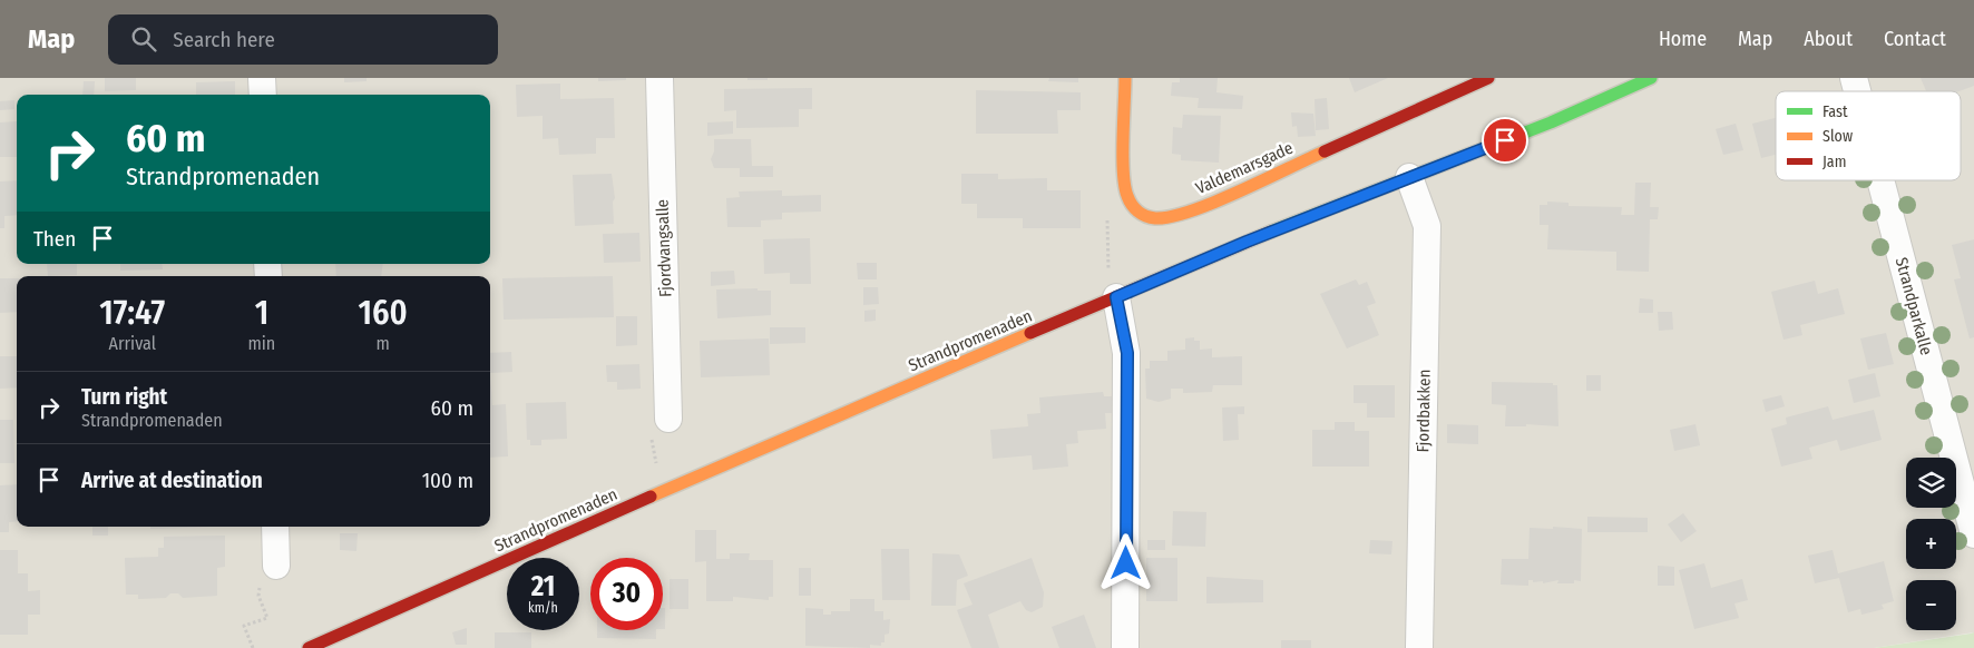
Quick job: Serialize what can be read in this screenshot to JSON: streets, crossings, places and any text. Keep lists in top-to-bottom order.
{
  "streets": {
    "street": [
      "Valdemarsgade",
      "Fjordvangsalle",
      "Strandparkalle",
      "Strandpromenaden",
      "Fjordbakken"
    ]
  },
  "crossings": [
    ["Strandpromenaden", "Fjordbakken"]
  ],
  "legend": ["Fast", "Slow", "Jam"],
  "page": {
    "header": "Map",
    "search": "Search here",
    "nav": [
      "Home",
      "Map",
      "About",
      "Contact"
    ],
    "turn": ["60 m", "Strandpromenaden"],
    "then": "Then",
    "eta": [
      "17:47",
      "Arrival",
      "1",
      "min",
      "160",
      "m"
    ],
    "list": [
      {
        "name": "Turn right",
        "note": "Strandpromenaden",
        "value": "60 m"
      },
      {
        "name": "Arrive at destination",
        "value": "100 m"
      }
    ],
    "map_buttons": ["+", "−"],
    "speed": "21 km/h",
    "limit": "30"
  }
}
